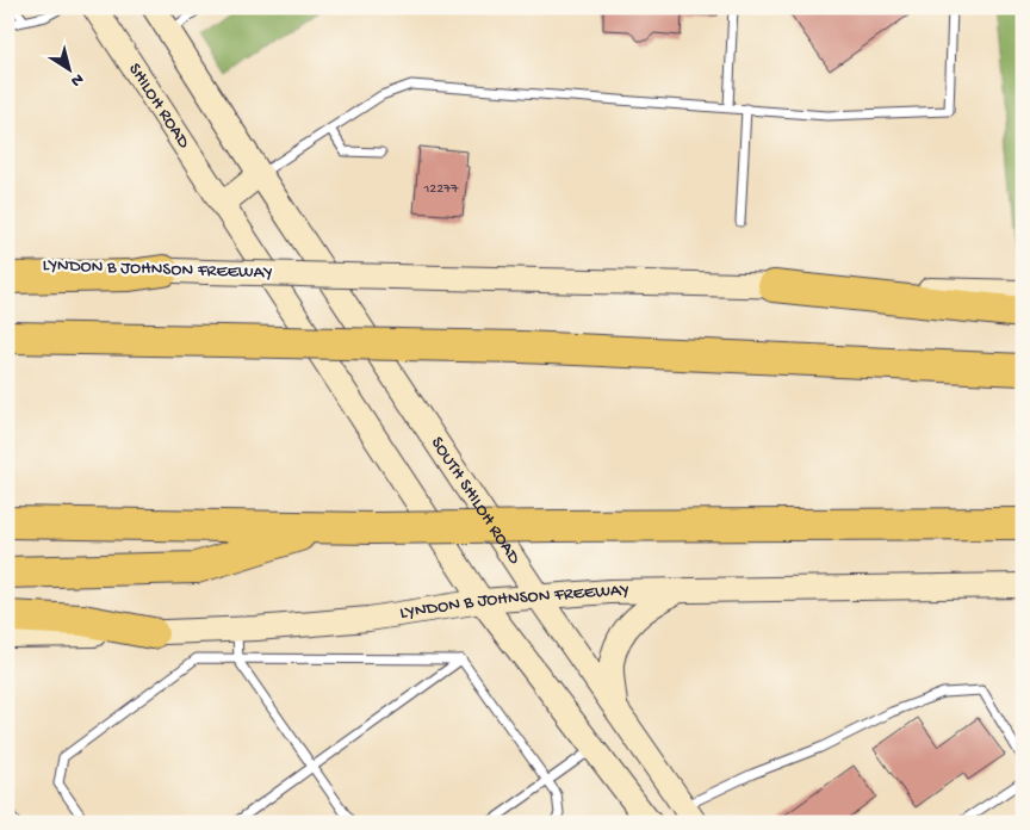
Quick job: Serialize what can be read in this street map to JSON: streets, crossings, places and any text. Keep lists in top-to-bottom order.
{
  "streets": {
    "main road": ["SHILOH ROAD", "LYNDON B JOHNSON FREEWAY", "SOUTH SHILOH ROAD"]
  },
  "crossings": [
    ["LYNDON B JOHNSON FREEWAY", "SOUTH SHILOH ROAD"]
  ],
  "house_numbers": ["12277"],
  "north": "bottom right"
}
